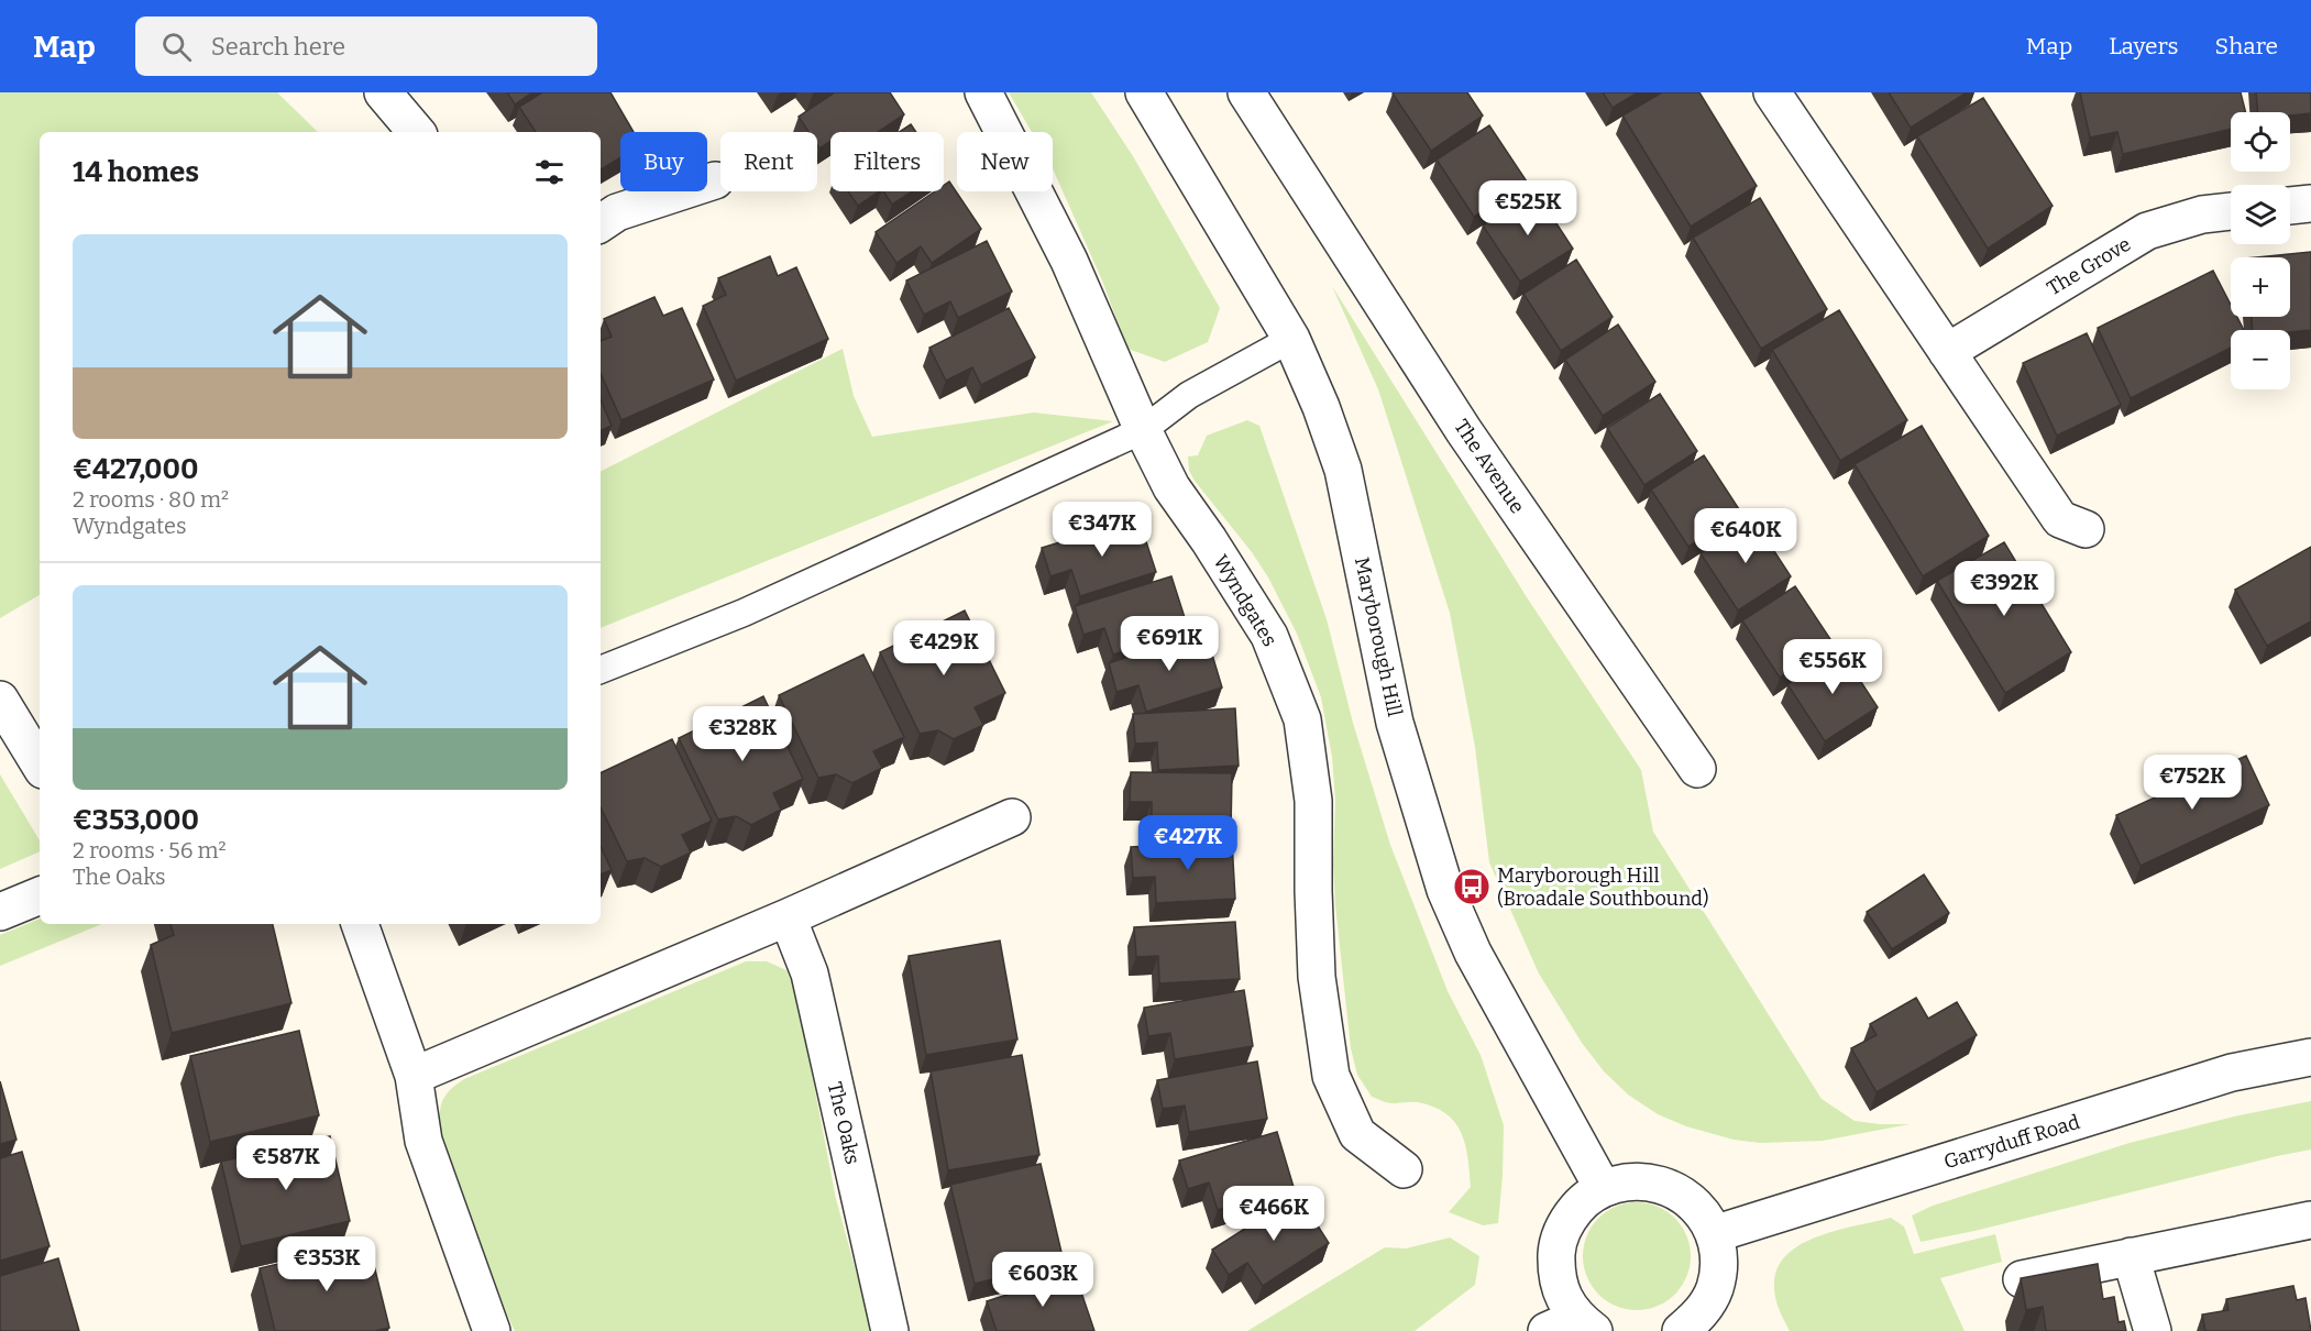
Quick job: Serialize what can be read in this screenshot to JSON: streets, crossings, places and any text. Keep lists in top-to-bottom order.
{
  "streets": {
    "street": [
      "The Grove",
      "The Avenue",
      "Wyndgates",
      "Maryborough Hill",
      "The Oaks",
      "Garryduff Road"
    ]
  },
  "places": {
    "bus stop": ["Maryborough Hill (Broadale Southbound)"]
  },
  "page": {
    "header": "Map",
    "search": "Search here",
    "nav": ["Map", "Layers", "Share"],
    "map_buttons": ["+", "−"],
    "chip": [
      "Buy",
      "Rent",
      "Filters",
      "New"
    ],
    "heading": "14 homes",
    "price": [
      "€525K",
      "€347K",
      "€640K",
      "€392K",
      "€691K",
      "€429K",
      "€556K",
      "€328K",
      "€752K",
      "€427K",
      "€587K",
      "€466K",
      "€353K",
      "€603K"
    ],
    "list": [
      {
        "name": "€427,000",
        "note": "2 rooms · 80 m² · Wyndgates"
      },
      {
        "name": "€353,000",
        "note": "2 rooms · 56 m² · The Oaks"
      }
    ]
  }
}
